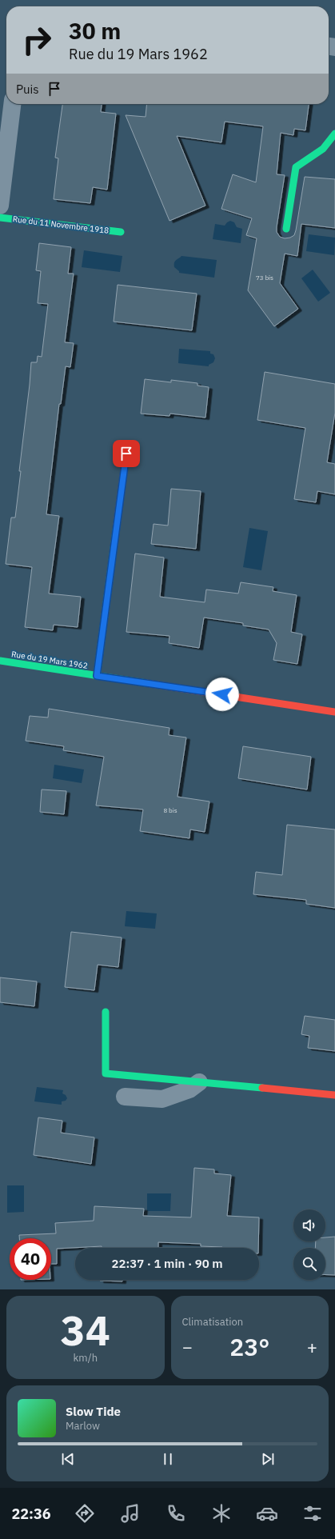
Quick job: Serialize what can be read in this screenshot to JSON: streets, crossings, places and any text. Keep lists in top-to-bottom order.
{
  "streets": {
    "street": ["Rue du 11 Novembre 1918", "Rue du 19 Mars 1962"]
  },
  "house_numbers": ["73 bis", "8 bis"],
  "page": {
    "turn": ["30 m", "Rue du 19 Mars 1962"],
    "then": "Puis",
    "limit": "40",
    "trip": "22:37 · 1 min · 90 m",
    "tile": [
      ["34", "km/h"],
      "Climatisation"
    ],
    "heat": ["−", "23°", "+"],
    "song": ["Slow Tide", "Marlow"],
    "tabs": "22:36"
  }
}
